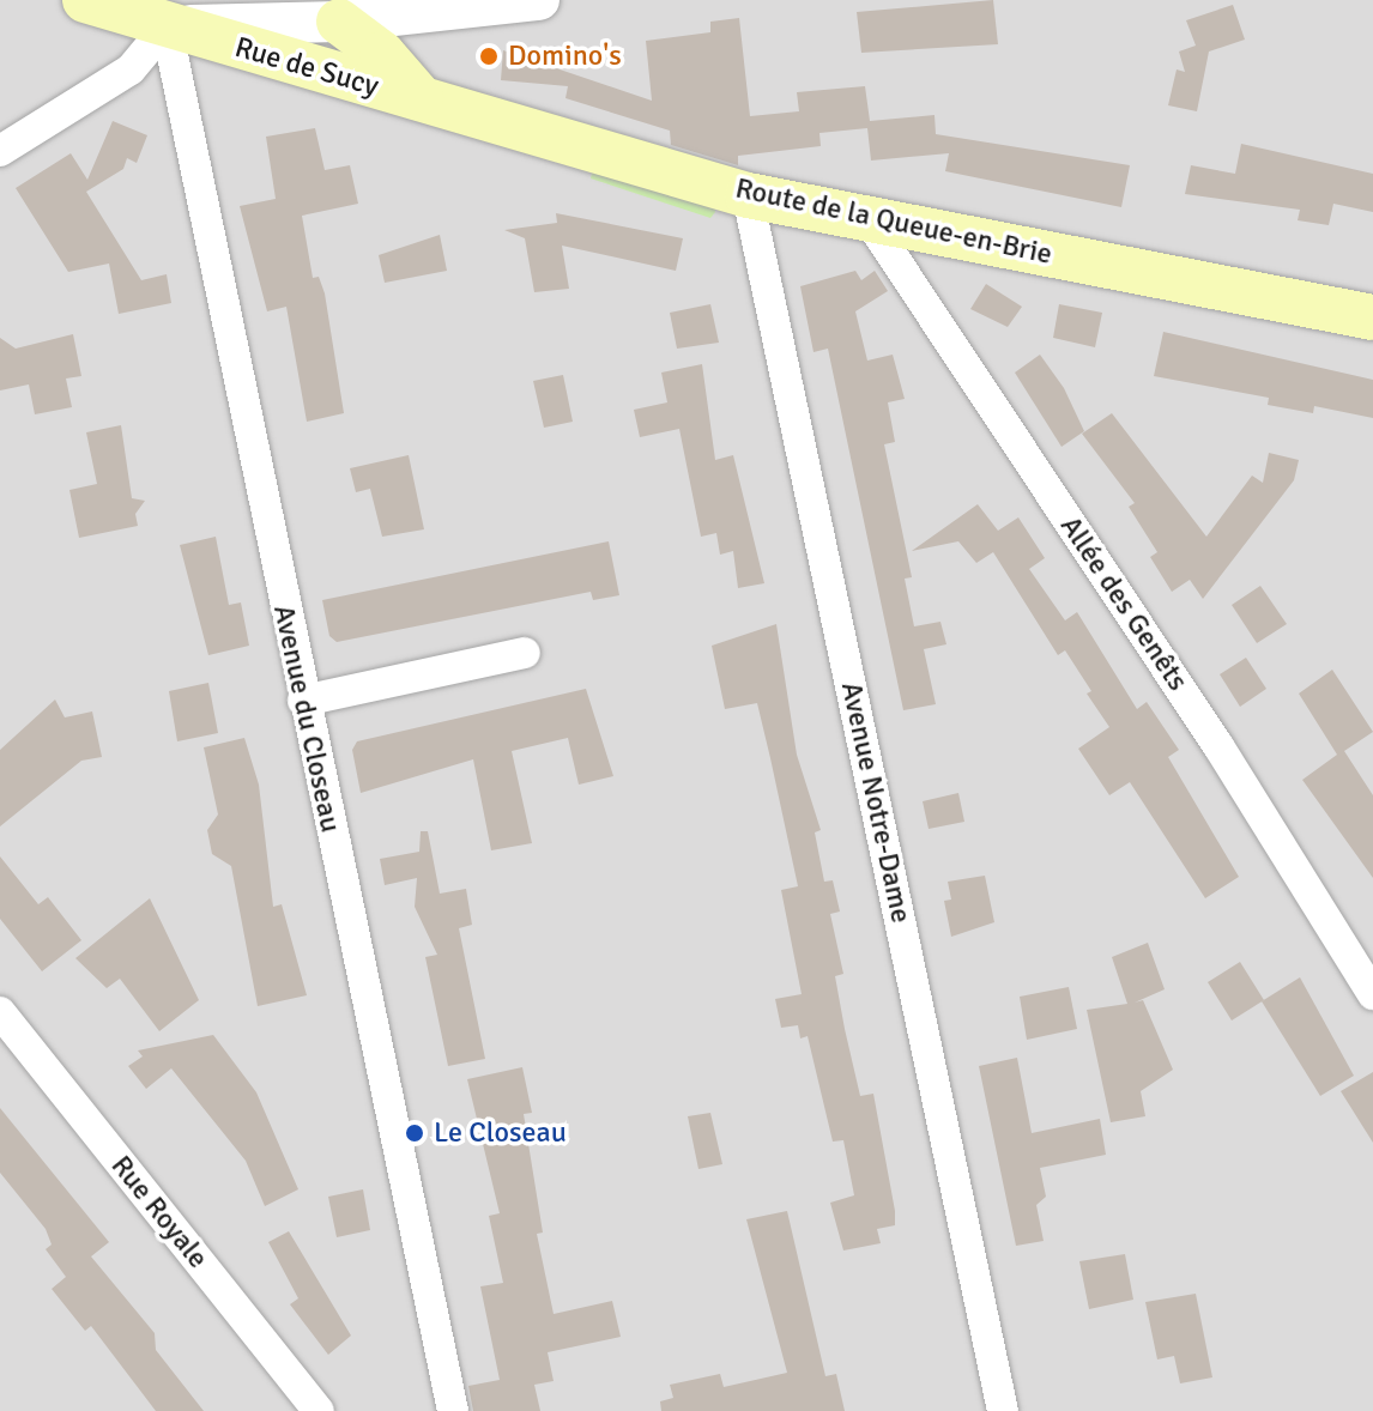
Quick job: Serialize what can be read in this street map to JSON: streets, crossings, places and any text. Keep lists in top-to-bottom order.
{
  "streets": {
    "main road": ["Rue de Sucy", "Route de la Queue-en-Brie"],
    "street": [
      "Allée des Genêts",
      "Avenue du Closeau",
      "Avenue Notre-Dame",
      "Rue Royale"
    ]
  },
  "crossings": [
    ["Rue de Sucy", "Route de la Queue-en-Brie"],
    ["Rue de Sucy", "Avenue du Closeau"],
    ["Route de la Queue-en-Brie", "Allée des Genêts"],
    ["Route de la Queue-en-Brie", "Avenue Notre-Dame"]
  ],
  "places": ["Domino's", "Le Closeau"]
}
